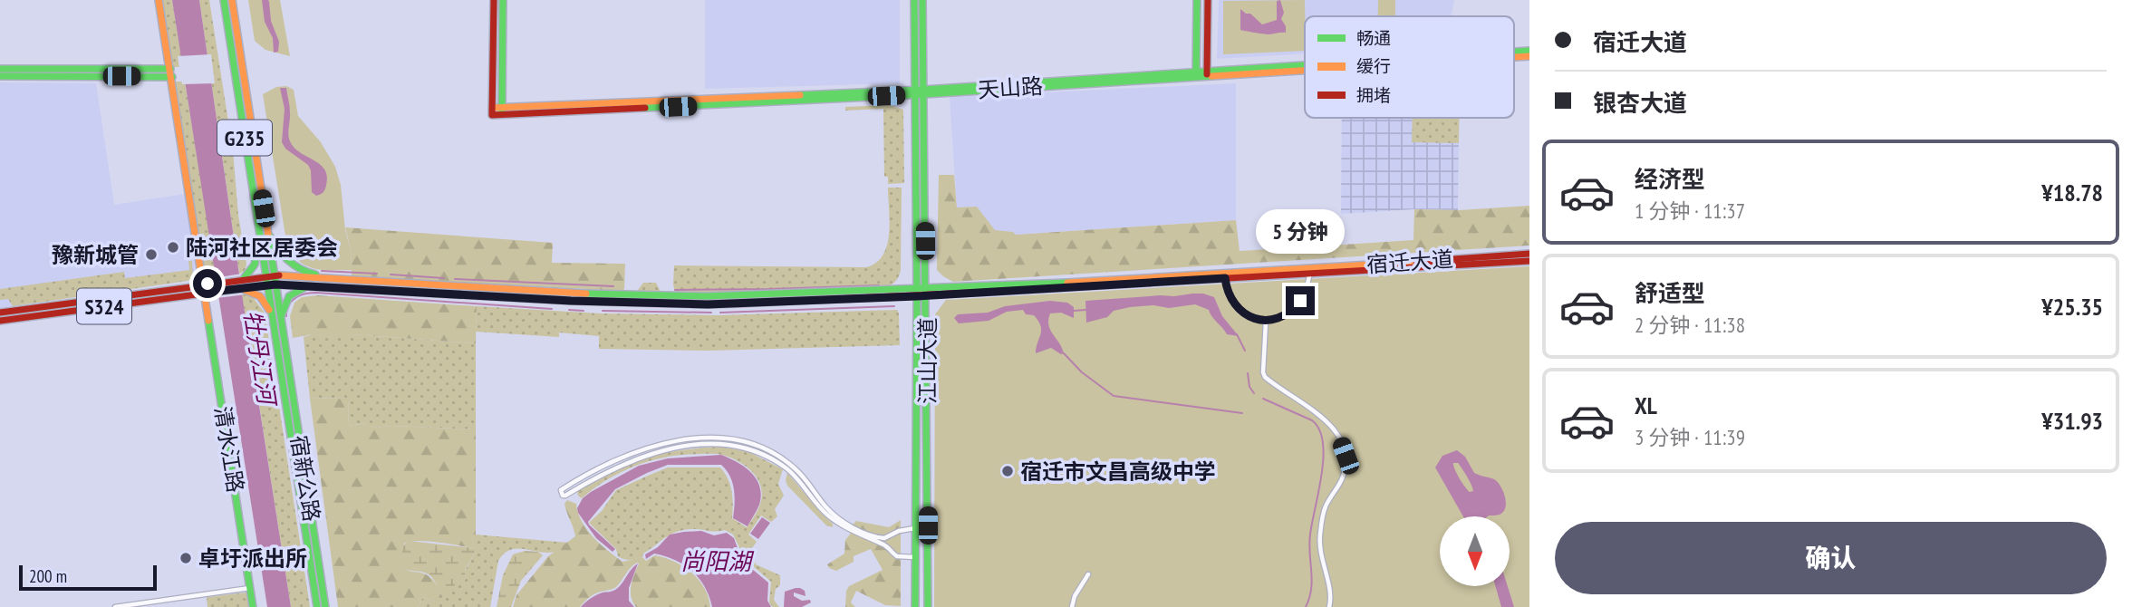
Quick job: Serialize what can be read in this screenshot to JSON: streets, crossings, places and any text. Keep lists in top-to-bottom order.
{
  "streets": {
    "main road": [
      "天山路",
      "G235",
      "宿迁大道",
      "S324",
      "江山大道",
      "清水江路",
      "宿新公路"
    ]
  },
  "crossings": [
    ["天山路", "江山大道"],
    ["G235", "宿迁大道"],
    ["G235", "宿新公路"],
    ["宿迁大道", "江山大道"],
    ["宿迁大道", "清水江路"],
    ["宿迁大道", "宿新公路"]
  ],
  "water": ["牡丹江河", "尚阳湖"],
  "places": [
    "陆河社区居委会",
    "豫新城管",
    "宿迁市文昌高级中学",
    "卓圩派出所"
  ],
  "legend": ["畅通", "缓行", "拥堵"],
  "scale_bar": "200 m",
  "north": "bottom",
  "page": {
    "banner": ["宿迁大道", "银杏大道"],
    "list": [
      {
        "name": "经济型",
        "note": "1 分钟 · 11:37",
        "value": "¥18.78"
      },
      {
        "name": "舒适型",
        "note": "2 分钟 · 11:38",
        "value": "¥25.35"
      },
      {
        "name": "XL",
        "note": "3 分钟 · 11:39",
        "value": "¥31.93"
      }
    ],
    "bubble": "5 分钟",
    "buttons": "确认",
    "scale": "200 m"
  }
}
